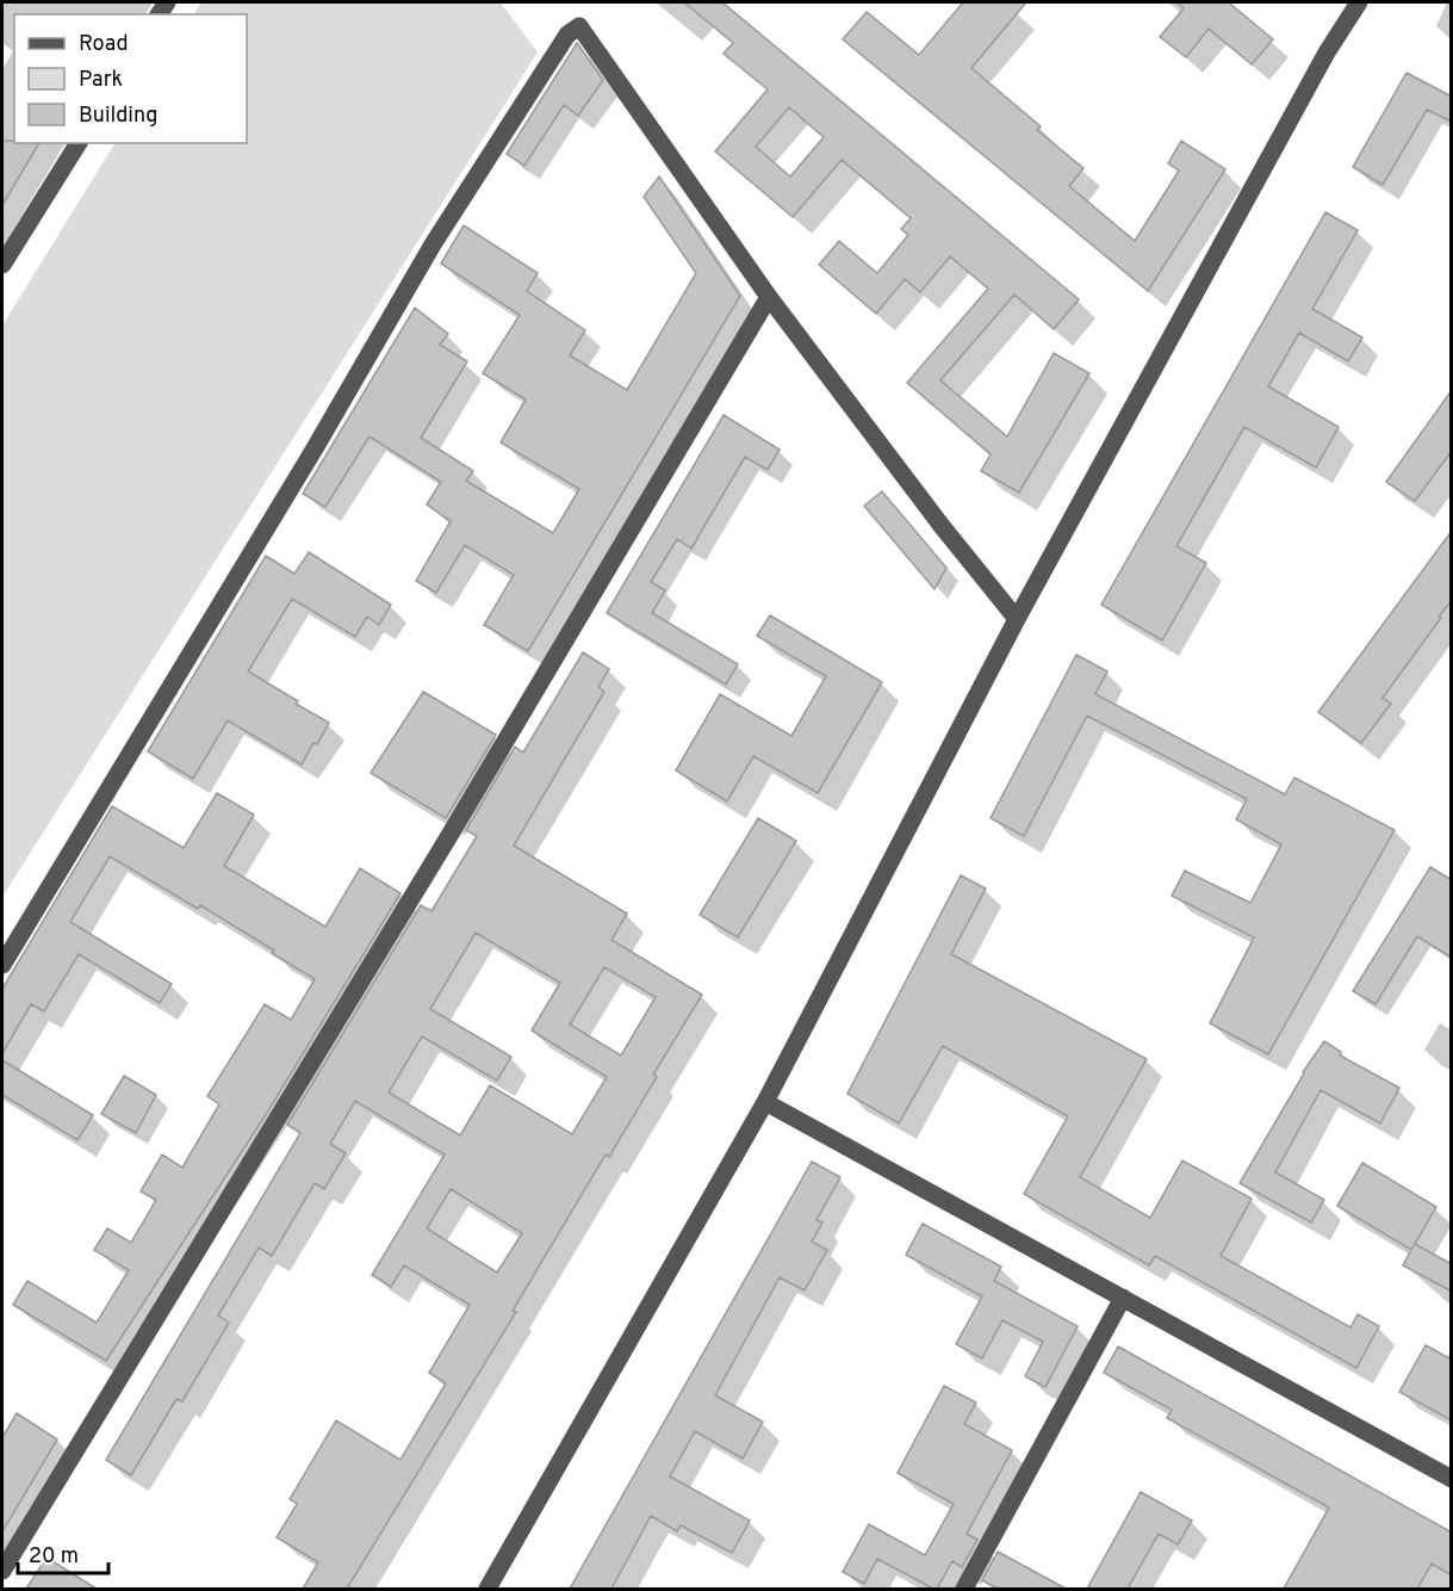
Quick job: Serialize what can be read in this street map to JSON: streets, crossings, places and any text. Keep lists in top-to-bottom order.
{
  "legend": ["Road", "Park", "Building"],
  "scale_bar": "20 m"
}
